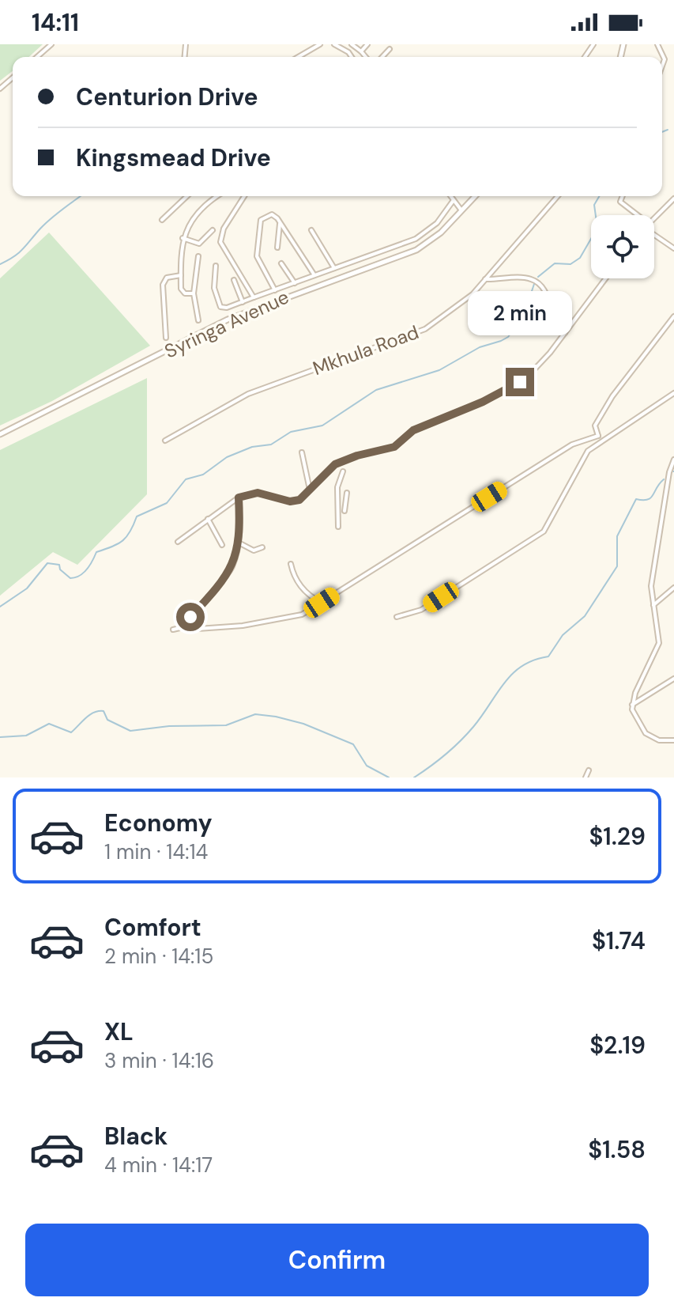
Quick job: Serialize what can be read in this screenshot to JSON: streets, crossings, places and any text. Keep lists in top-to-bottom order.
{
  "streets": {
    "street": ["Syringa Avenue", "Mkhula Road"]
  },
  "page": {
    "status": "14:11",
    "banner": ["Centurion Drive", "Kingsmead Drive"],
    "bubble": "2 min",
    "list": [
      {
        "name": "Economy",
        "note": "1 min · 14:14",
        "value": "$1.29"
      },
      {
        "name": "Comfort",
        "note": "2 min · 14:15",
        "value": "$1.74"
      },
      {
        "name": "XL",
        "note": "3 min · 14:16",
        "value": "$2.19"
      },
      {
        "name": "Black",
        "note": "4 min · 14:17",
        "value": "$1.58"
      }
    ],
    "buttons": "Confirm"
  }
}
